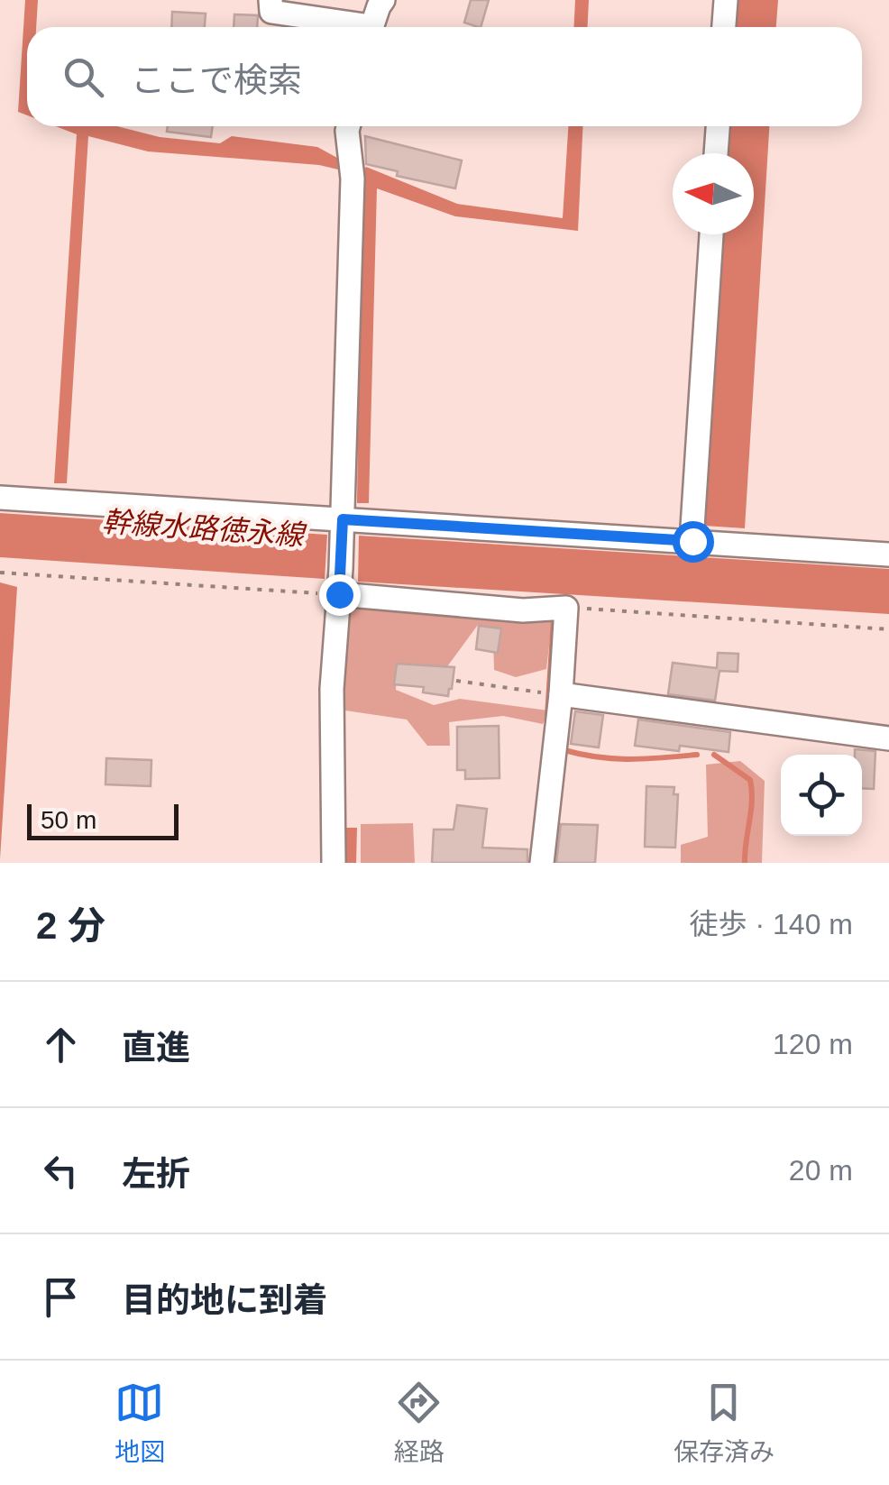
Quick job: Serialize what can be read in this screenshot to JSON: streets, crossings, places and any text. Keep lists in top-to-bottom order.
{
  "water": ["幹線水路徳永線"],
  "scale_bar": "50 m",
  "north": "left",
  "page": {
    "search": "ここで検索",
    "scale": "50 m",
    "heading": ["2 分", "徒歩 · 140 m"],
    "list": [
      ["直進", "120 m"],
      ["左折", "20 m"],
      "目的地に到着"
    ],
    "nav": ["地図", "経路", "保存済み"]
  }
}
